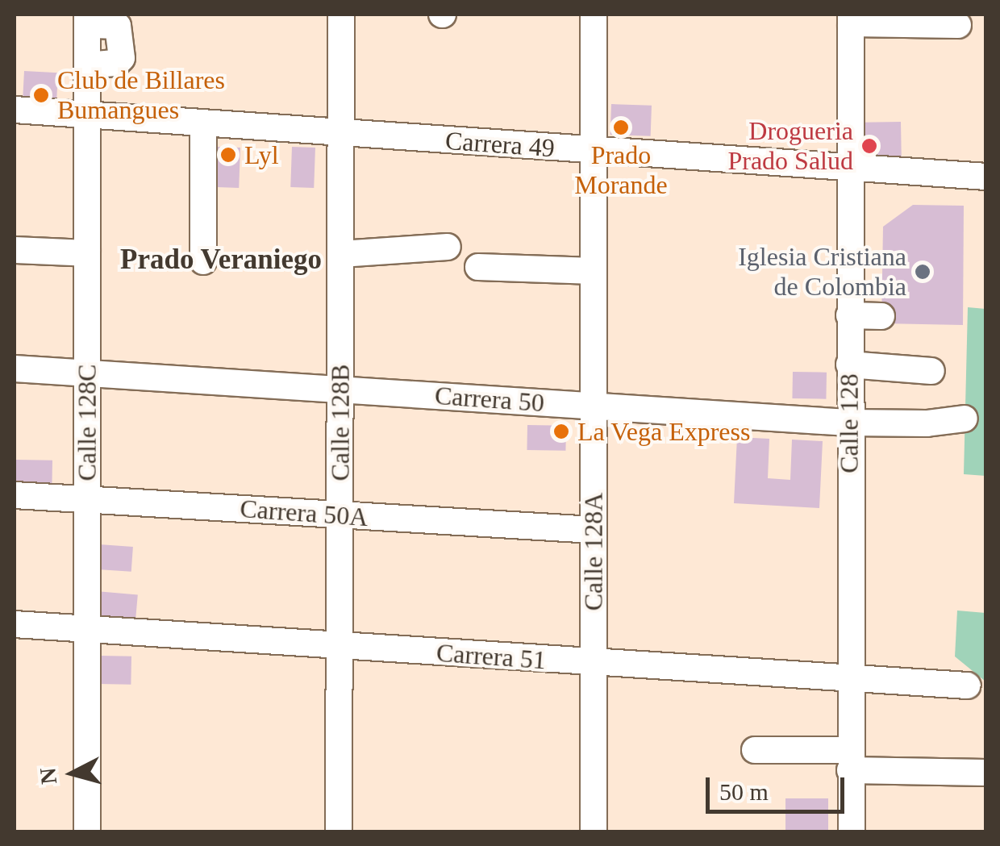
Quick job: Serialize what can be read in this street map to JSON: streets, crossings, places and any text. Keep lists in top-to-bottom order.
{
  "streets": {
    "street": [
      "Carrera 49",
      "Carrera 50",
      "Calle 128C",
      "Calle 128B",
      "Calle 128",
      "Carrera 50A",
      "Calle 128A",
      "Carrera 51"
    ]
  },
  "crossings": [
    ["Carrera 49", "Calle 128C"],
    ["Carrera 49", "Calle 128B"],
    ["Carrera 49", "Calle 128"],
    ["Carrera 49", "Calle 128A"],
    ["Carrera 50", "Calle 128C"],
    ["Carrera 50", "Calle 128B"],
    ["Carrera 50", "Calle 128"],
    ["Carrera 50", "Calle 128A"],
    ["Calle 128C", "Carrera 50A"],
    ["Calle 128C", "Carrera 51"],
    ["Calle 128B", "Carrera 50A"],
    ["Calle 128B", "Carrera 51"],
    ["Calle 128", "Carrera 51"],
    ["Carrera 50A", "Calle 128A"],
    ["Calle 128A", "Carrera 51"]
  ],
  "districts": ["Prado Veraniego"],
  "places": [
    "Club de Billares Bumangues",
    "Prado Morande",
    "Drogueria Prado Salud",
    "Lyl",
    "Iglesia Cristiana de Colombia",
    "La Vega Express"
  ],
  "scale_bar": "50 m",
  "north": "left"
}
